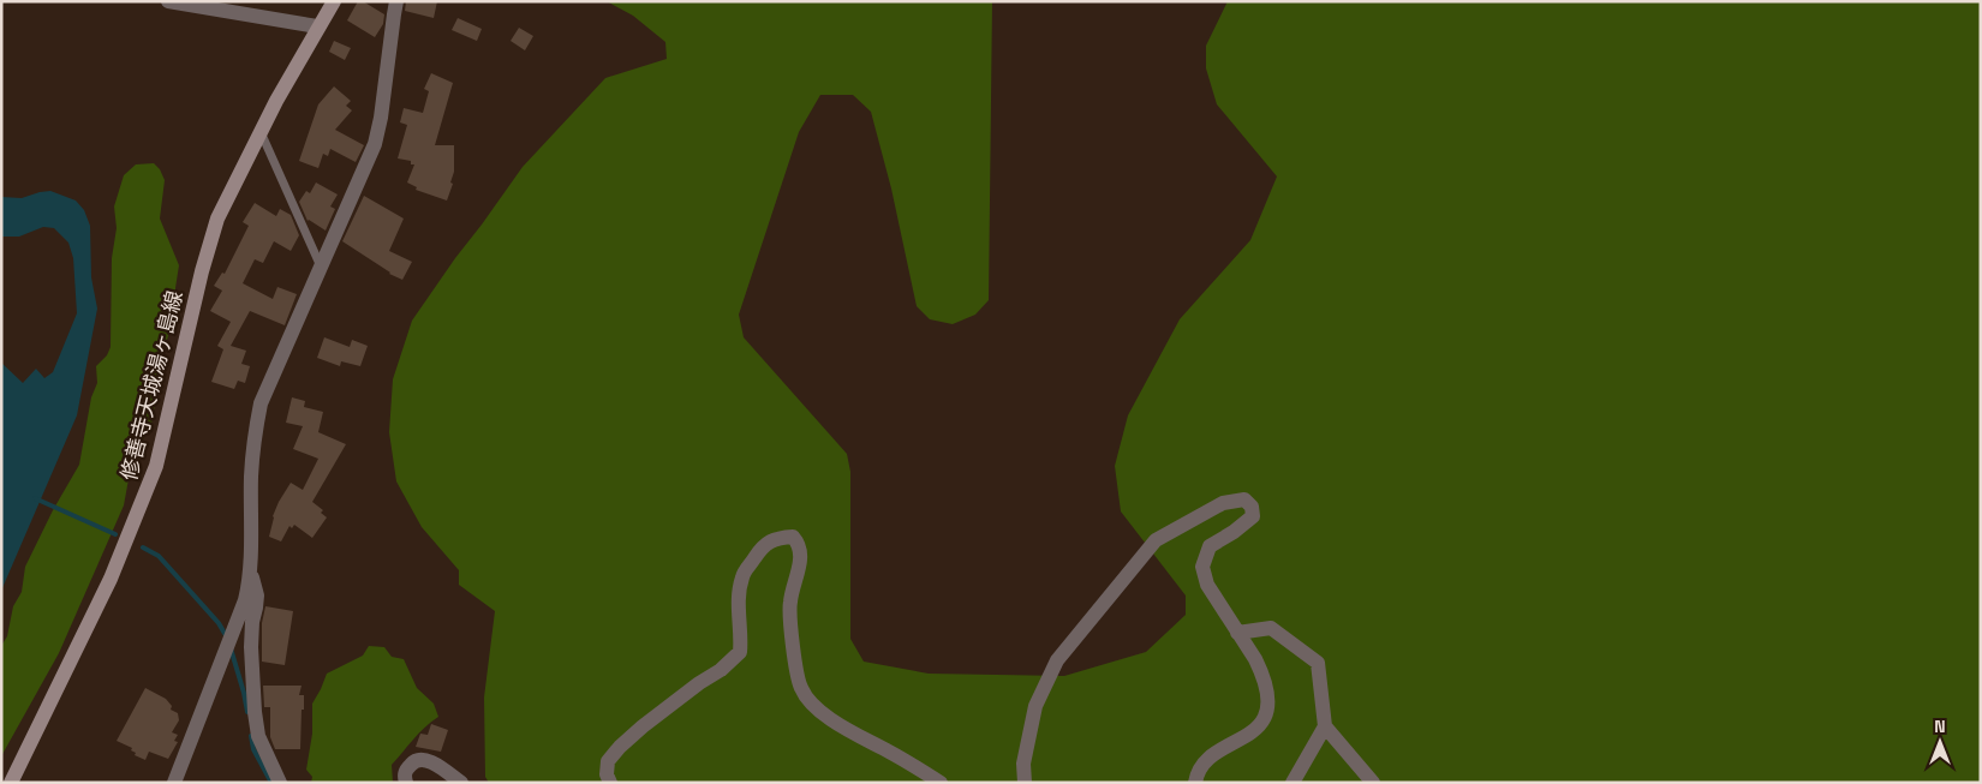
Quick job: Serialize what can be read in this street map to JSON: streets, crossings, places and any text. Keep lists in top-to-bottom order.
{
  "streets": {
    "main road": ["修善寺天城湯ヶ島線"]
  },
  "north": "top"
}
